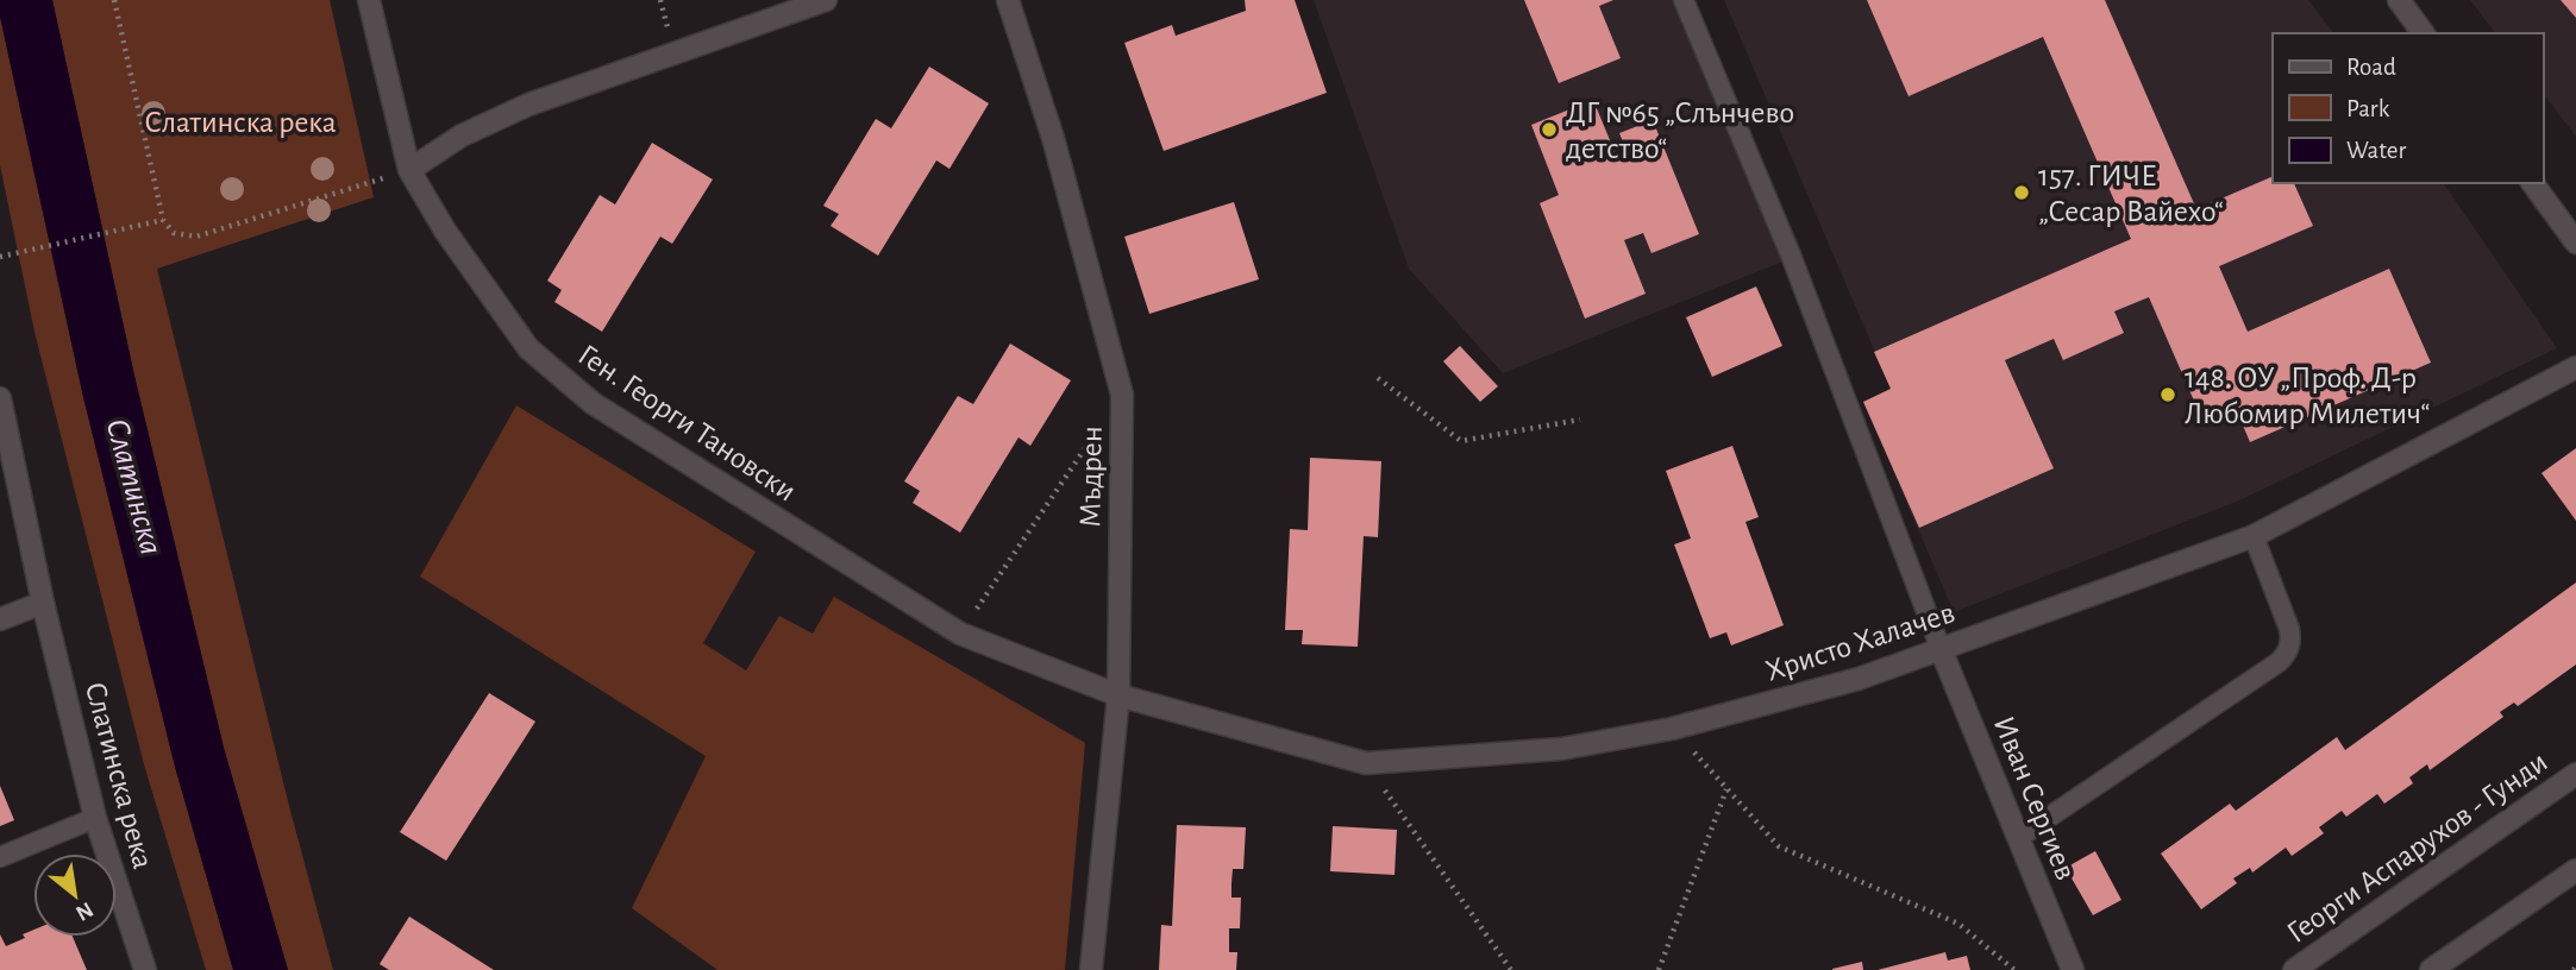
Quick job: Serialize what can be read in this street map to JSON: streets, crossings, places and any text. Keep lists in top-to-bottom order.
{
  "streets": {
    "street": [
      "Ген. Георги Тановски",
      "Мъдрен",
      "Христо Халачев",
      "Слатинска река",
      "Иван Сергиев",
      "Георги Аспарухов - Гунди"
    ]
  },
  "crossings": [
    ["Ген. Георги Тановски", "Мъдрен"],
    ["Ген. Георги Тановски", "Христо Халачев"],
    ["Мъдрен", "Христо Халачев"],
    ["Христо Халачев", "Иван Сергиев"]
  ],
  "water": ["Слатинска"],
  "parks": ["Слатинска река"],
  "places": ["ДГ №65 „Слънчево детство“", "157. ГИЧЕ „Сесар Вайехо“", "148. ОУ „Проф. Д-р Любомир Милетич“"],
  "legend": ["Road", "Park", "Water"],
  "north": "bottom right"
}
